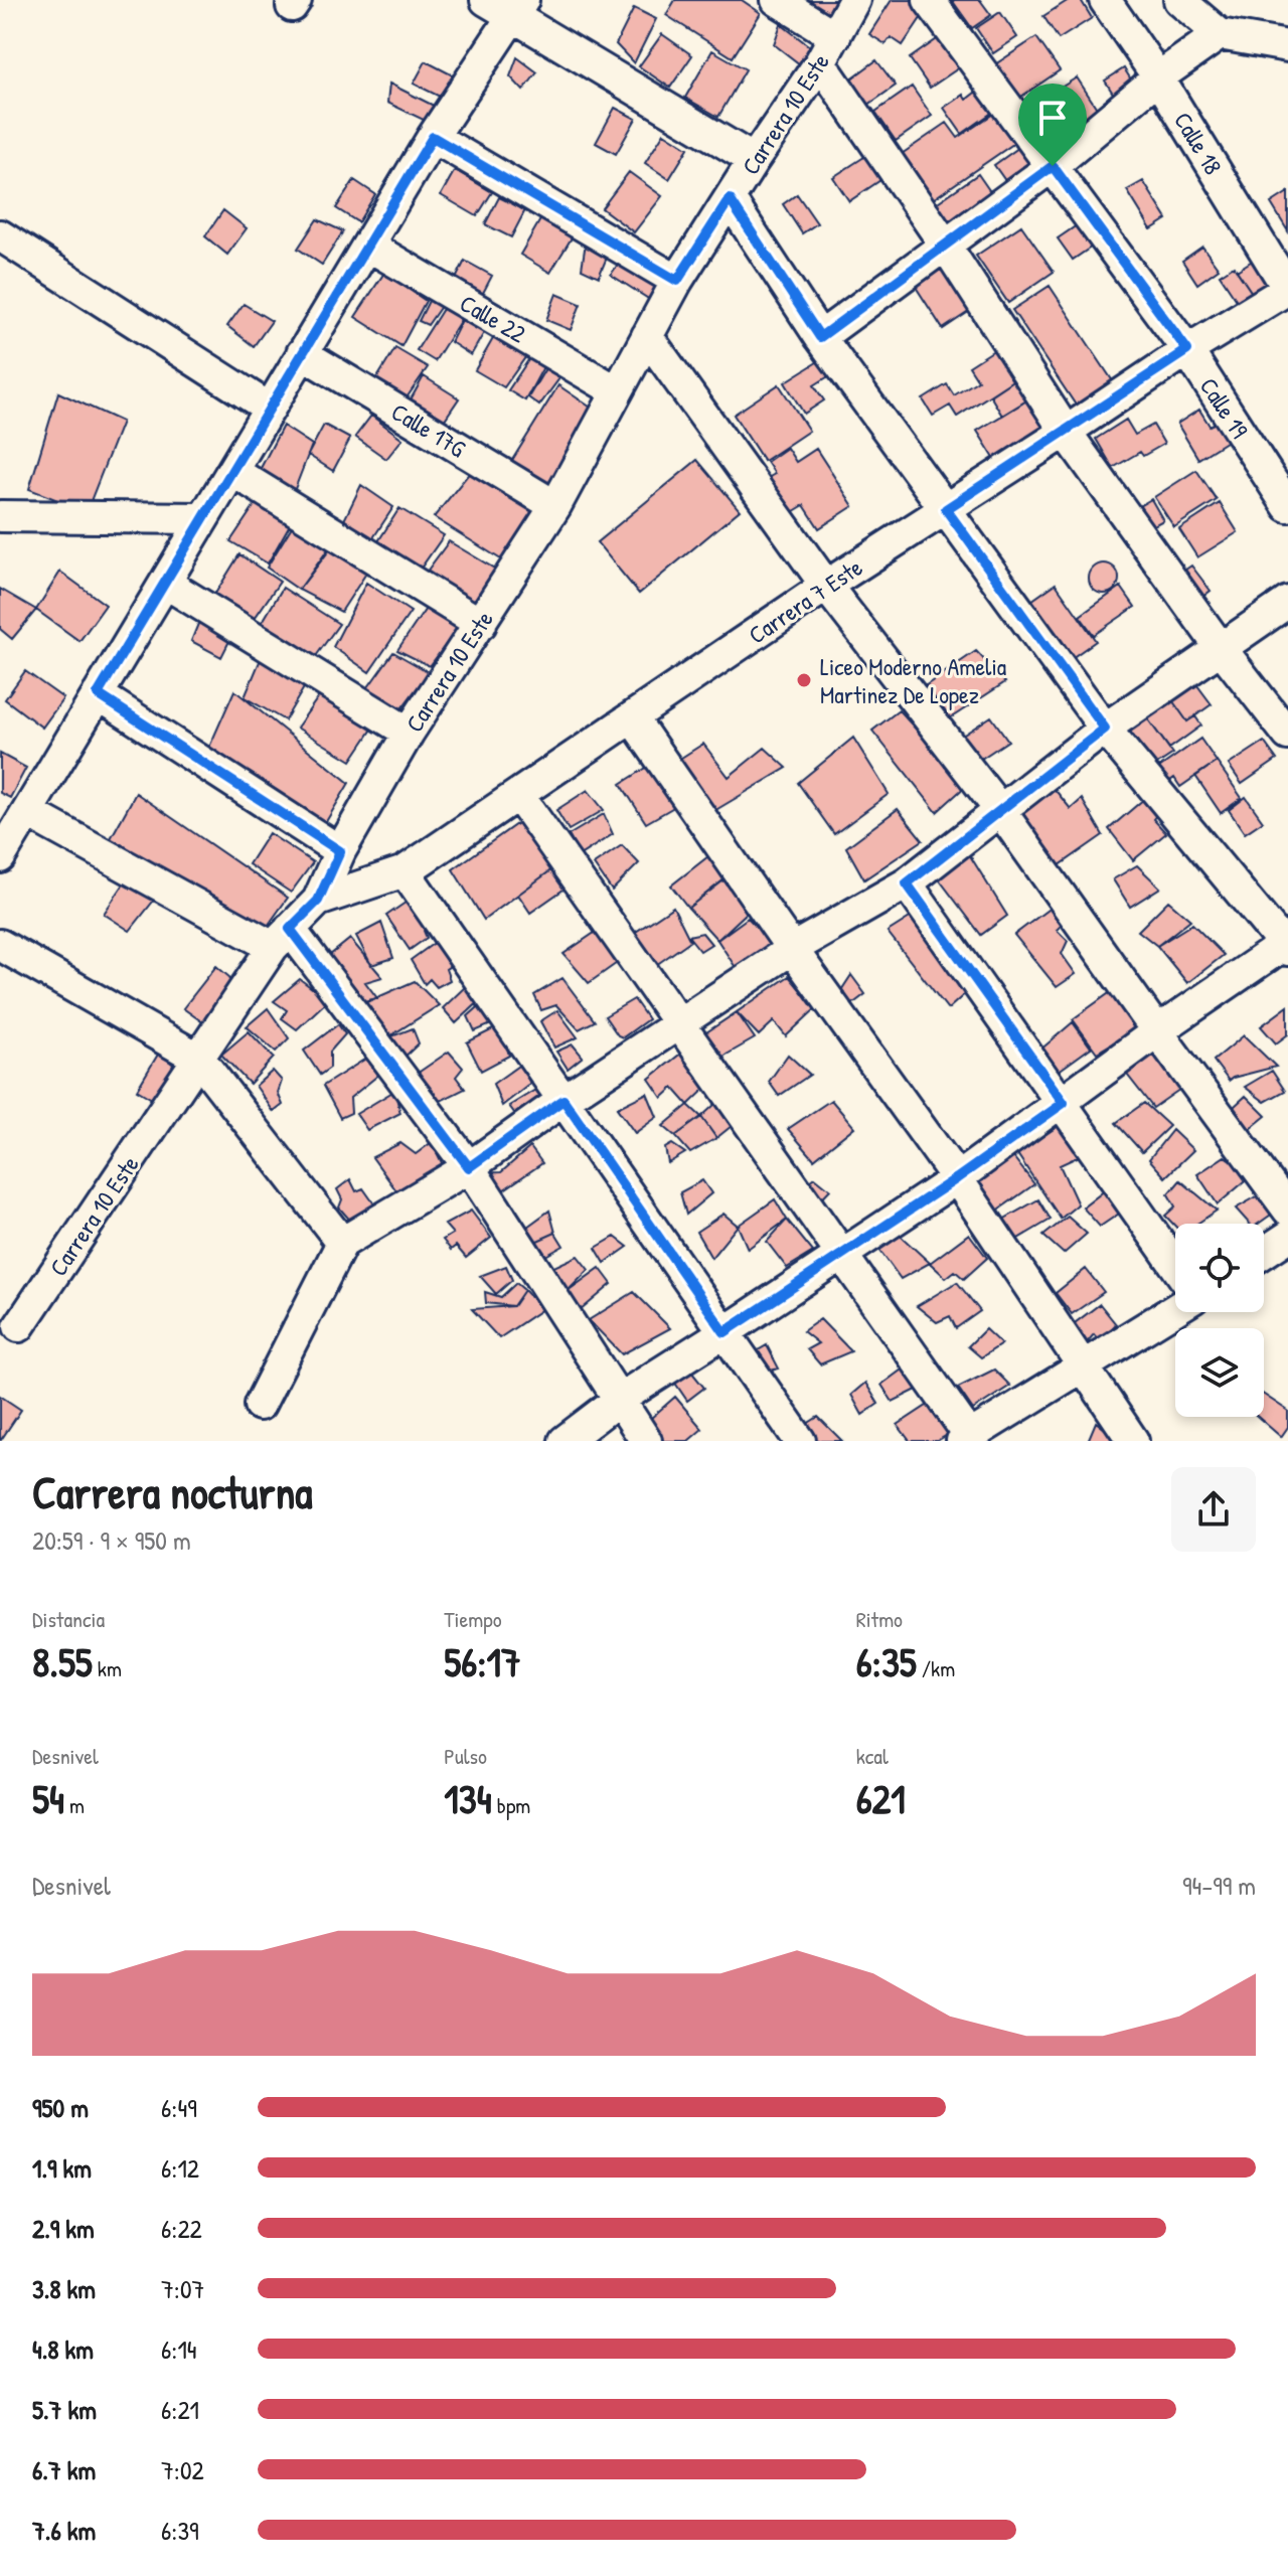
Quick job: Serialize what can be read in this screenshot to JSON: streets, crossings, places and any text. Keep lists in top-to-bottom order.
{
  "streets": {
    "street": [
      "Carrera 10 Este",
      "Calle 18",
      "Calle 22",
      "Calle 19",
      "Calle 17G",
      "Carrera 7 Este"
    ]
  },
  "crossings": [
    ["Carrera 10 Este", "Calle 22"],
    ["Carrera 10 Este", "Calle 17G"],
    ["Carrera 10 Este", "Carrera 7 Este"],
    ["Calle 18", "Carrera 7 Este"],
    ["Calle 19", "Carrera 7 Este"]
  ],
  "places": ["Liceo Moderno Amelia Martinez De Lopez"],
  "page": {
    "heading": ["Carrera nocturna", "20:59 · 9 × 950 m"],
    "stats": [
      ["Distancia", "8.55 km"],
      ["Tiempo", "56:17"],
      ["Ritmo", "6:35 /km"],
      ["Desnivel", "54 m"],
      ["Pulso", "134 bpm"],
      ["kcal", "621"]
    ],
    "chart": ["Desnivel", "94–99 m"],
    "list": [
      {
        "name": "950 m",
        "note": "6:49"
      },
      {
        "name": "1.9 km",
        "note": "6:12"
      },
      {
        "name": "2.9 km",
        "note": "6:22"
      },
      {
        "name": "3.8 km",
        "note": "7:07"
      },
      {
        "name": "4.8 km",
        "note": "6:14"
      },
      {
        "name": "5.7 km",
        "note": "6:21"
      },
      {
        "name": "6.7 km",
        "note": "7:02"
      },
      {
        "name": "7.6 km",
        "note": "6:39"
      }
    ]
  }
}
